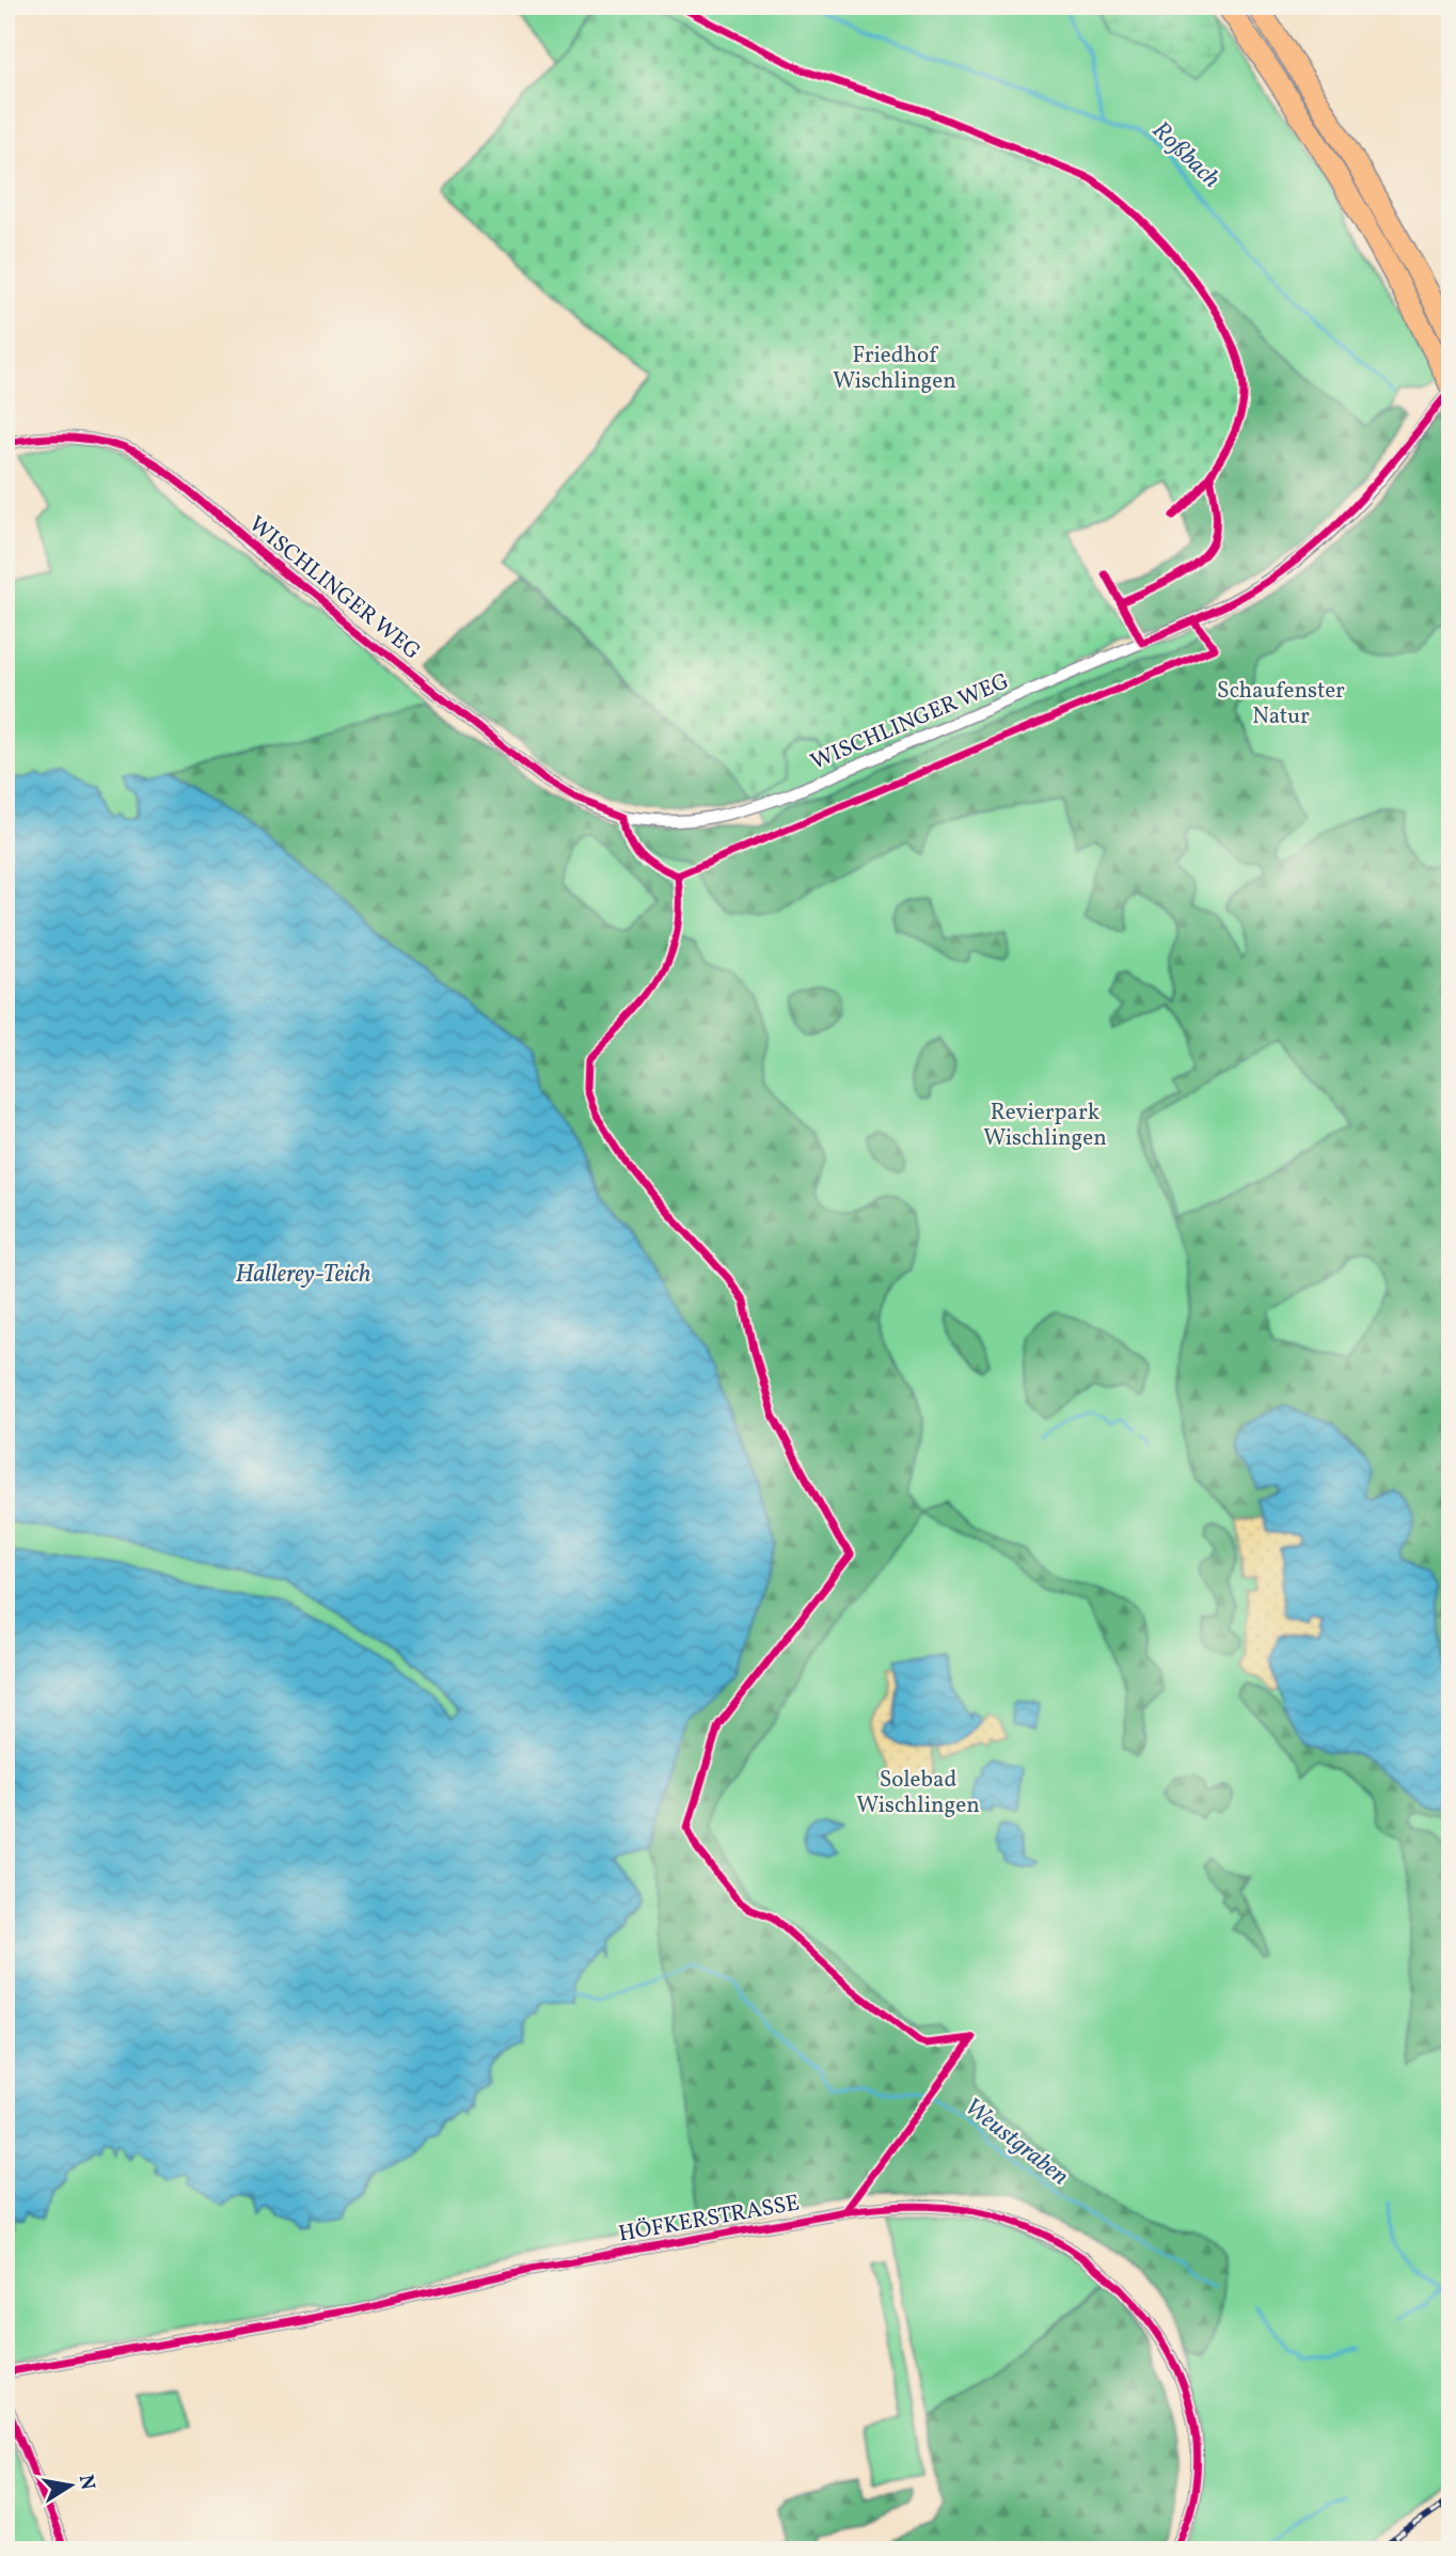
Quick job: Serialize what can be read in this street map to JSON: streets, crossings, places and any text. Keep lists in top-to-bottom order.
{
  "streets": {
    "street": ["WISCHLINGER WEG", "HÖFKERSTRASSE"]
  },
  "water": ["Roßbach", "Hallerey-Teich", "Weustgraben"],
  "parks": [
    "Friedhof Wischlingen",
    "Schaufenster Natur",
    "Revierpark Wischlingen",
    "Solebad Wischlingen"
  ],
  "north": "right"
}
